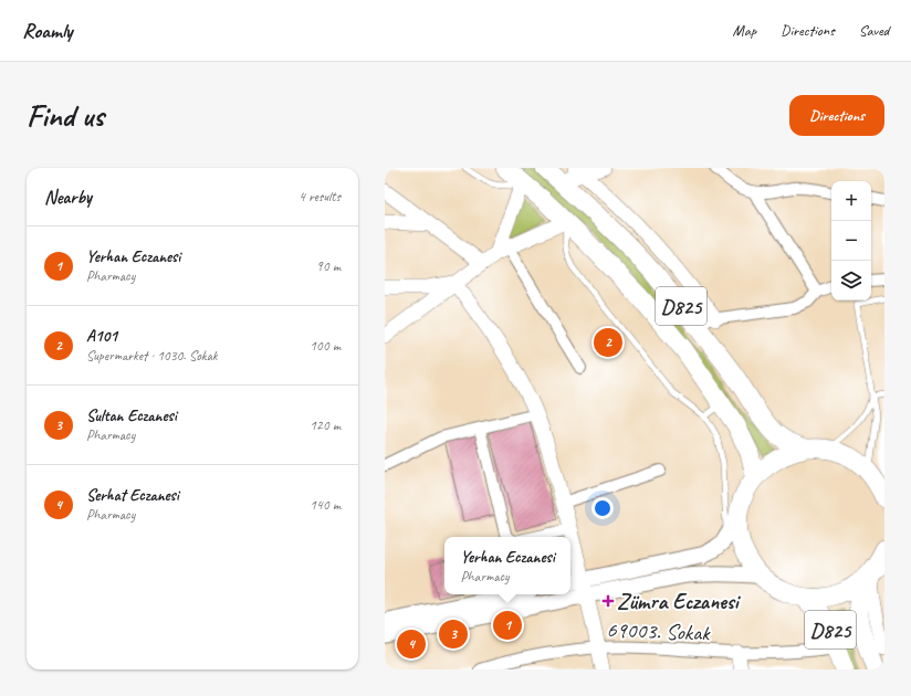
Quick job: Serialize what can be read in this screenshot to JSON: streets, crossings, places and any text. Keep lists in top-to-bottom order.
{
  "streets": {
    "highway": ["D825"],
    "street": ["69003. Sokak"]
  },
  "crossings": [
    ["D825", "69003. Sokak"]
  ],
  "places": {
    "health": ["Zümra Eczanesi"]
  },
  "page": {
    "header": "Roamly",
    "nav": ["Map", "Directions", "Saved"],
    "buttons": "Directions",
    "title": "Find us",
    "heading": ["Nearby", "4 results"],
    "map_buttons": ["+", "−"],
    "list": [
      {
        "mark": "1",
        "name": "Yerhan Eczanesi",
        "note": "Pharmacy",
        "value": "90 m"
      },
      {
        "mark": "2",
        "name": "A101",
        "note": "Supermarket · 1030. Sokak",
        "value": "100 m"
      },
      {
        "mark": "3",
        "name": "Sultan Eczanesi",
        "note": "Pharmacy",
        "value": "120 m"
      },
      {
        "mark": "4",
        "name": "Serhat Eczanesi",
        "note": "Pharmacy",
        "value": "140 m"
      }
    ],
    "pins": [
      "2",
      "1",
      "3",
      "4"
    ],
    "popup": ["Yerhan Eczanesi", "Pharmacy"]
  }
}
